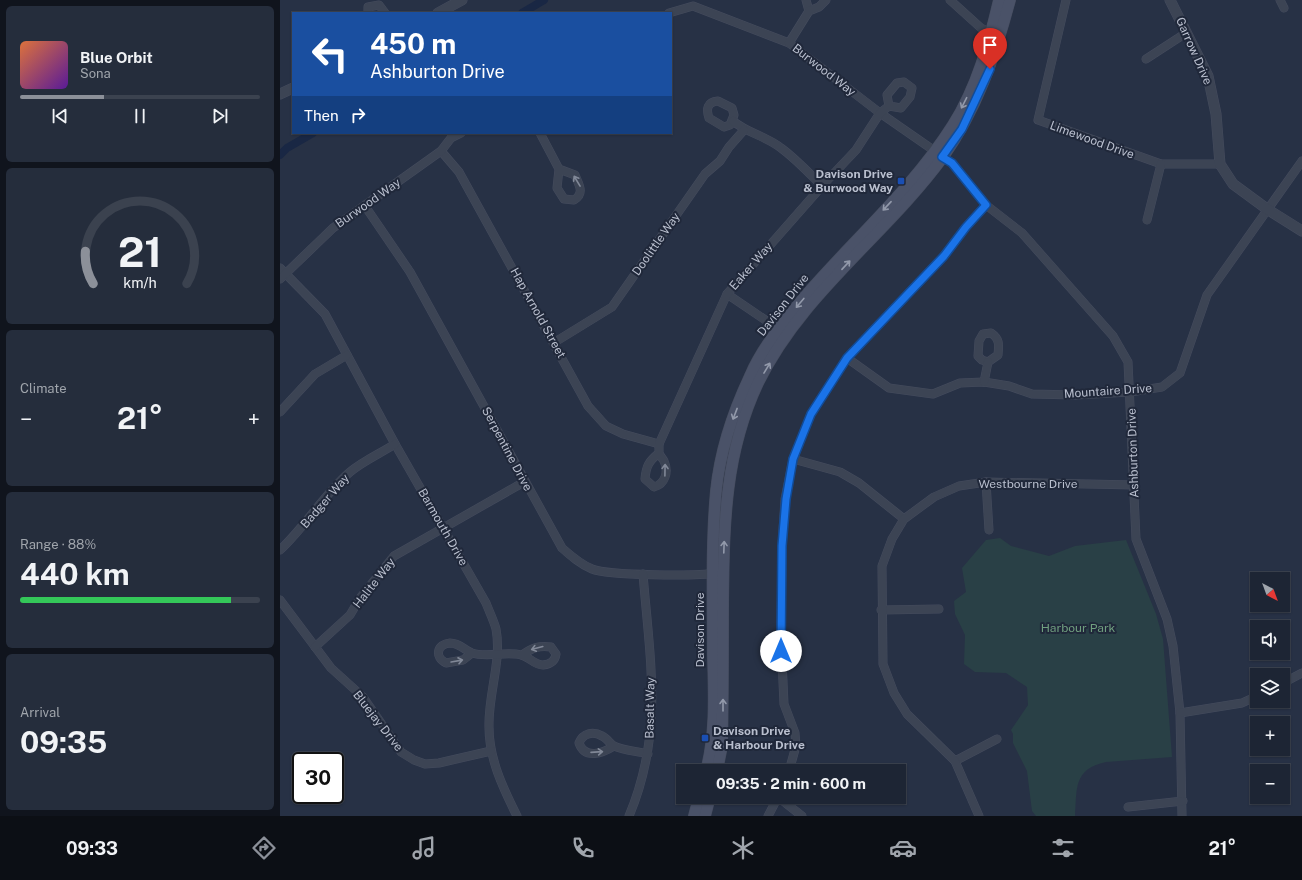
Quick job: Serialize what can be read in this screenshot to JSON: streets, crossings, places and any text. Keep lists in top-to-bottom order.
{
  "streets": {
    "main road": ["Davison Drive"],
    "street": [
      "Garrow Drive",
      "Burwood Way",
      "Limewood Drive",
      "Doolittle Way",
      "Eaker Way",
      "Hap Arnold Street",
      "Mountaire Drive",
      "Serpentine Drive",
      "Ashburton Drive",
      "Westbourne Drive",
      "Badger Way",
      "Barmouth Drive",
      "Halite Way",
      "Basalt Way",
      "Bluejay Drive"
    ]
  },
  "crossings": [
    ["Garrow Drive", "Limewood Drive"],
    ["Garrow Drive", "Mountaire Drive"],
    ["Burwood Way", "Eaker Way"],
    ["Burwood Way", "Davison Drive"],
    ["Burwood Way", "Hap Arnold Street"],
    ["Burwood Way", "Serpentine Drive"],
    ["Burwood Way", "Ashburton Drive"],
    ["Burwood Way", "Barmouth Drive"],
    ["Doolittle Way", "Hap Arnold Street"],
    ["Eaker Way", "Hap Arnold Street"],
    ["Davison Drive", "Serpentine Drive"],
    ["Davison Drive", "Ashburton Drive"],
    ["Mountaire Drive", "Ashburton Drive"],
    ["Serpentine Drive", "Halite Way"],
    ["Serpentine Drive", "Basalt Way"],
    ["Ashburton Drive", "Westbourne Drive"],
    ["Badger Way", "Barmouth Drive"],
    ["Barmouth Drive", "Halite Way"],
    ["Barmouth Drive", "Bluejay Drive"],
    ["Halite Way", "Bluejay Drive"]
  ],
  "parks": ["Harbour Park"],
  "places": {
    "transit": ["Davison Drive & Burwood Way", "Davison Drive & Harbour Drive"]
  },
  "north": "bottom right",
  "page": {
    "turn": ["450 m", "Ashburton Drive"],
    "song": ["Blue Orbit", "Sona"],
    "then": "Then",
    "tile": [
      "Climate",
      ["Range · 88%", "440 km"],
      ["Arrival", "09:35"]
    ],
    "heat": ["−", "21°", "+"],
    "map_buttons": ["+", "−"],
    "limit": "30",
    "trip": "09:35 · 2 min · 600 m",
    "tabs": ["09:33", "21°"],
    "gauge": ["21", "km/h"]
  }
}
